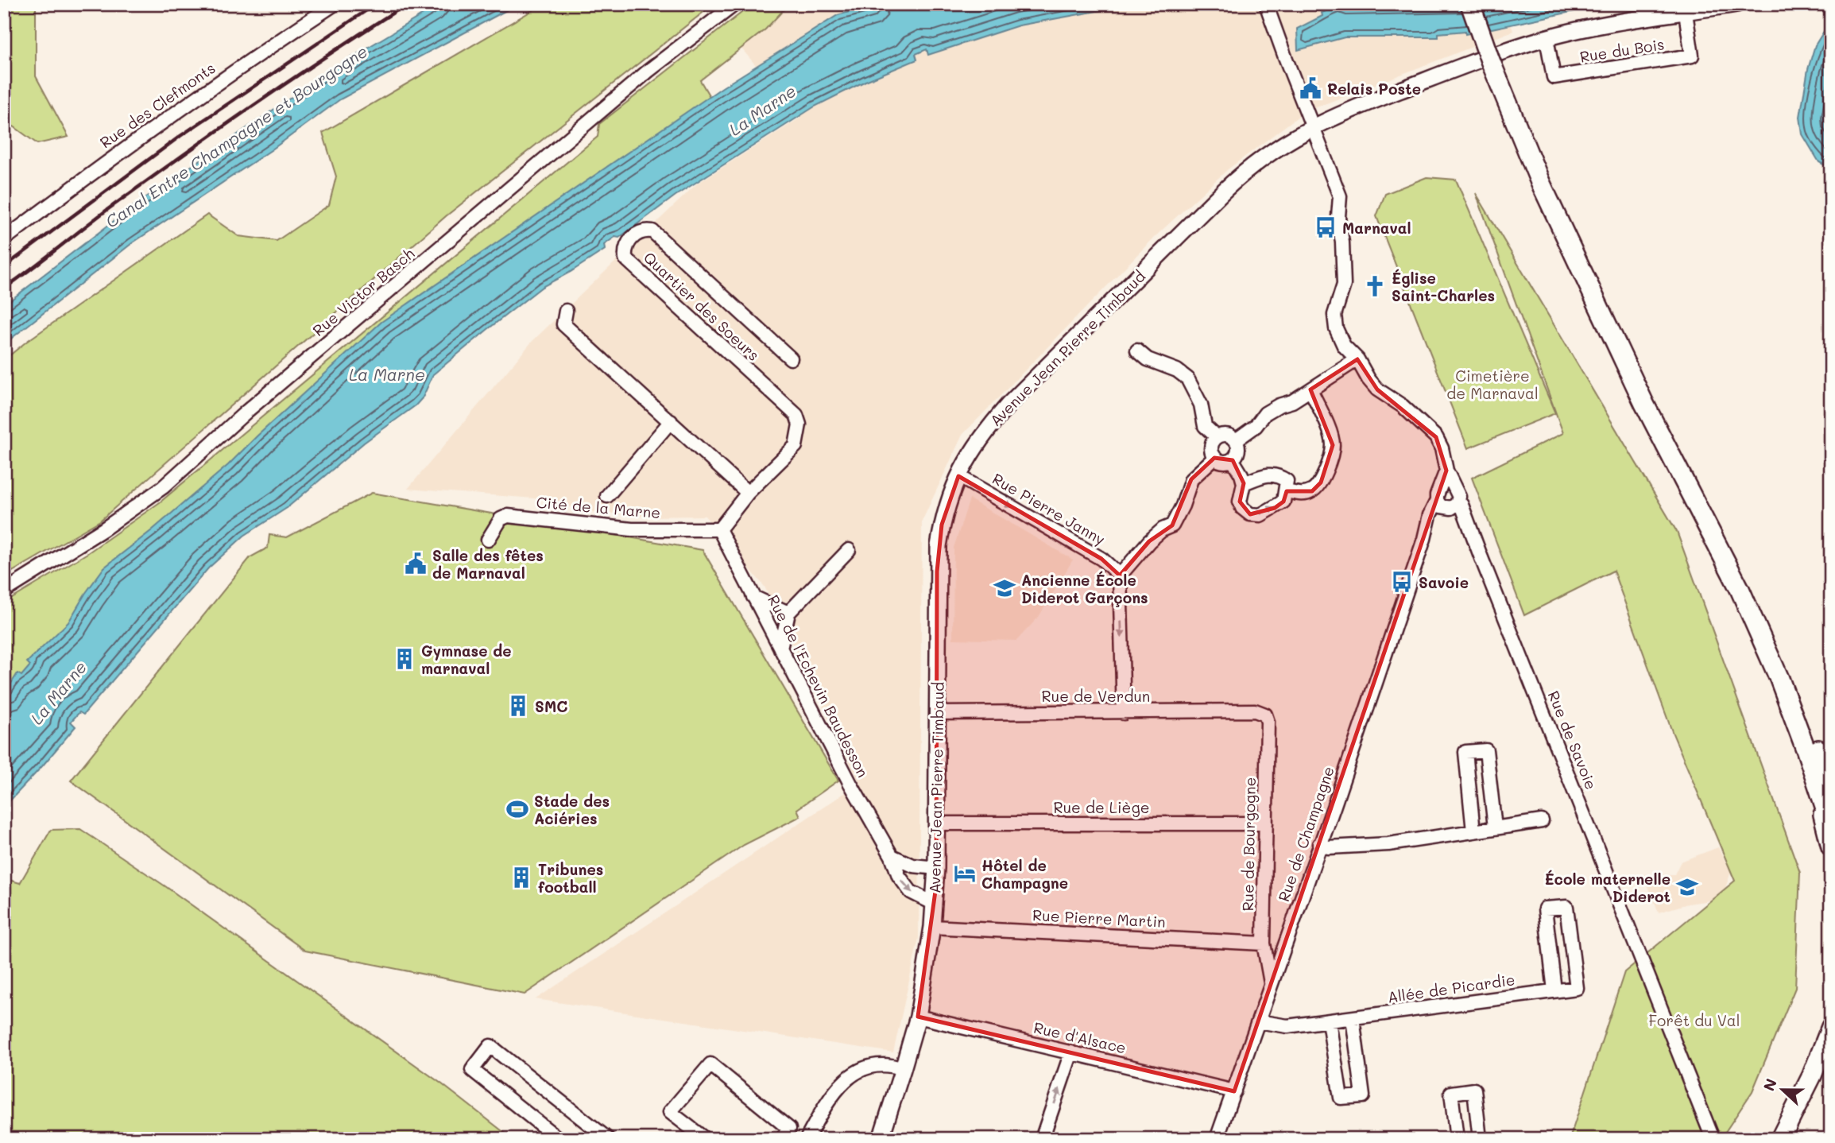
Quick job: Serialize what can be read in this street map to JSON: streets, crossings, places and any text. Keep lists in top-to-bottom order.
{
  "streets": {
    "main road": ["Avenue Jean Pierre Timbaud"],
    "street": [
      "Rue du Bois",
      "Rue des Clefmonts",
      "Rue Victor Basch",
      "Quartier des Soeurs",
      "Cité de la Marne",
      "Rue Pierre Janny",
      "Rue de l'Echevin Baudesson",
      "Rue de Verdun",
      "Rue de Savoie",
      "Rue de Liège",
      "Rue de Champagne",
      "Rue de Bourgogne",
      "Rue Pierre Martin",
      "Allée de Picardie",
      "Rue d'Alsace"
    ]
  },
  "crossings": [
    ["Rue du Bois", "Avenue Jean Pierre Timbaud"],
    ["Quartier des Soeurs", "Cité de la Marne"],
    ["Quartier des Soeurs", "Rue de l'Echevin Baudesson"],
    ["Avenue Jean Pierre Timbaud", "Rue Pierre Janny"],
    ["Avenue Jean Pierre Timbaud", "Rue de l'Echevin Baudesson"],
    ["Avenue Jean Pierre Timbaud", "Rue de Verdun"],
    ["Avenue Jean Pierre Timbaud", "Rue de Savoie"],
    ["Avenue Jean Pierre Timbaud", "Rue de Liège"],
    ["Avenue Jean Pierre Timbaud", "Rue Pierre Martin"],
    ["Avenue Jean Pierre Timbaud", "Rue d'Alsace"],
    ["Cité de la Marne", "Rue de l'Echevin Baudesson"],
    ["Rue de Verdun", "Rue de Bourgogne"],
    ["Rue de Savoie", "Rue de Champagne"],
    ["Rue de Liège", "Rue de Bourgogne"],
    ["Rue de Champagne", "Rue de Bourgogne"],
    ["Rue de Champagne", "Allée de Picardie"],
    ["Rue de Champagne", "Rue d'Alsace"],
    ["Rue de Bourgogne", "Rue Pierre Martin"]
  ],
  "one_way": ["Rue Pierre Janny"],
  "water": ["La Marne", "Canal Entre Champagne et Bourgogne"],
  "parks": ["Cimetière de Marnaval", "Forêt du Val"],
  "places": {
    "public building": ["Relais Poste", "Salle des fêtes de Marnaval"],
    "bus stop": ["Marnaval", "Savoie"],
    "church": ["Église Saint-Charles"],
    "school or university": ["Ancienne École Diderot Garçons", "École maternelle Diderot"],
    "building": ["Gymnase de marnaval", "SMC", "Tribunes football"],
    "sports": ["Stade des Aciéries"],
    "hotel": ["Hôtel de Champagne"]
  },
  "north": "left"
}
